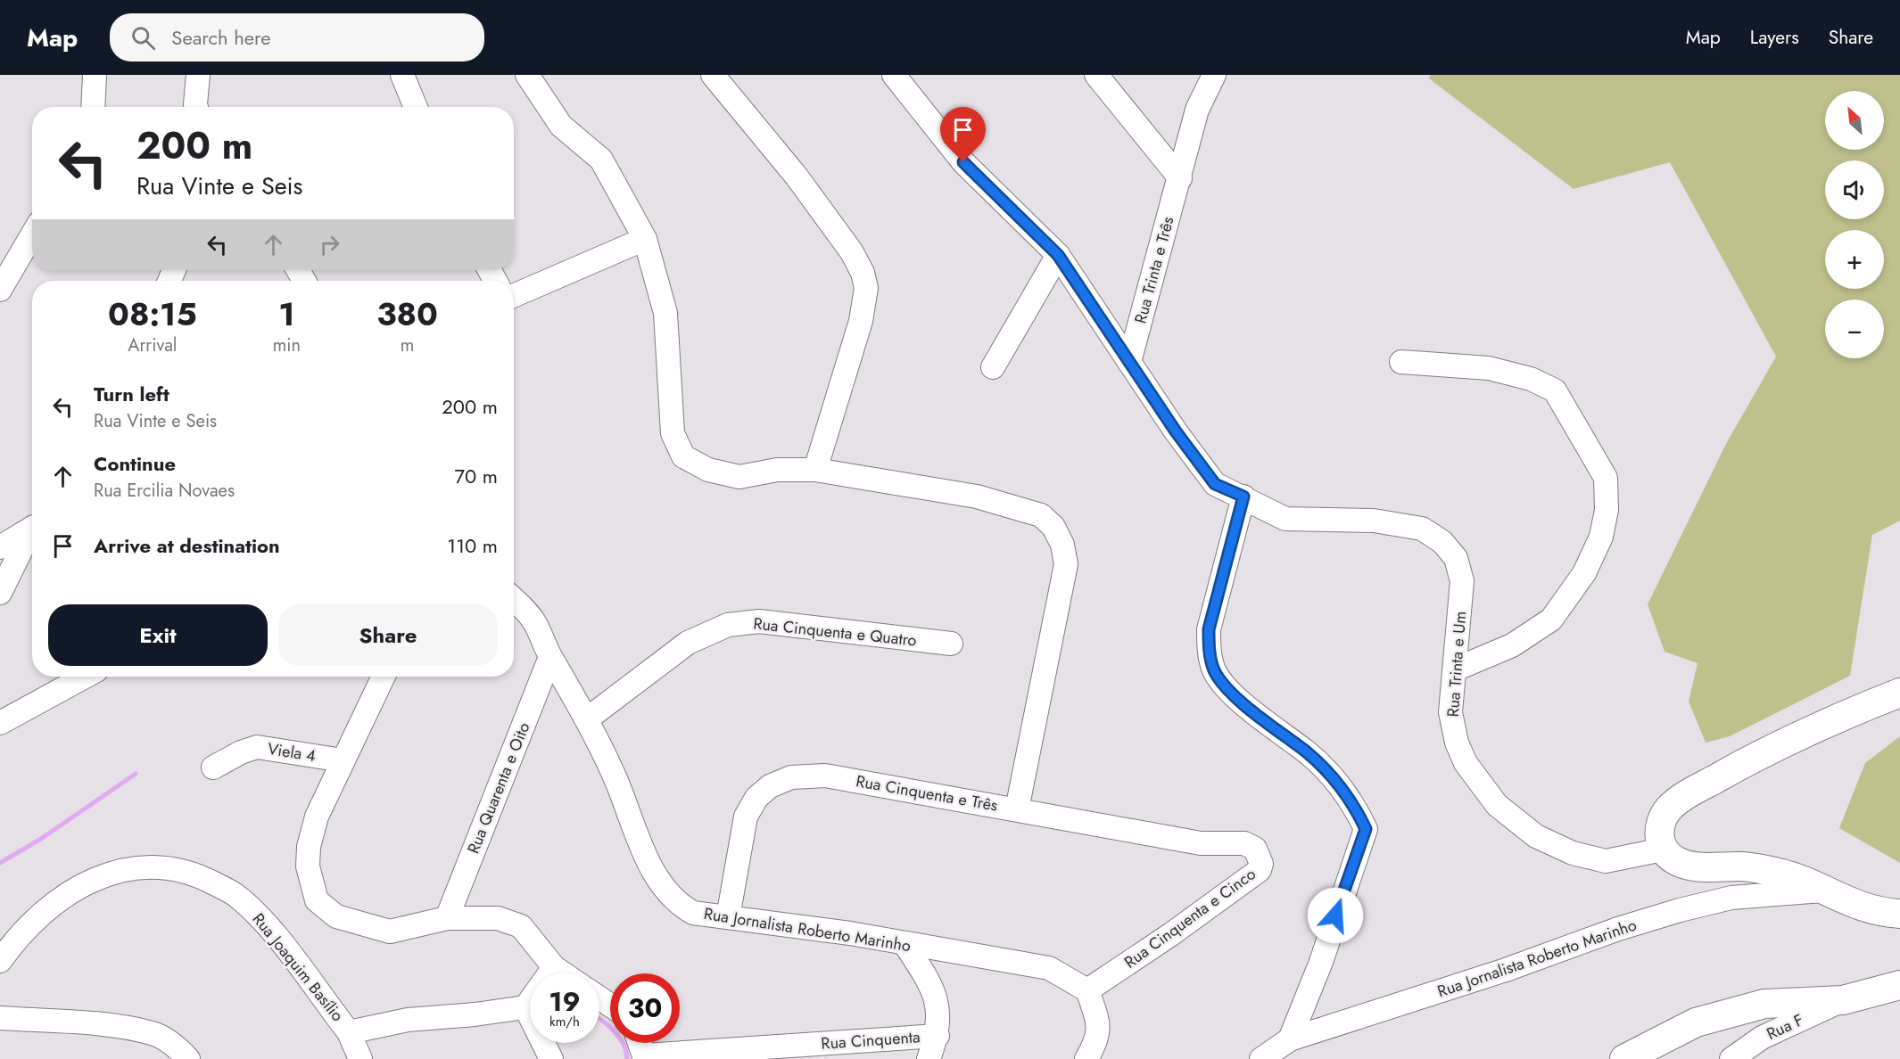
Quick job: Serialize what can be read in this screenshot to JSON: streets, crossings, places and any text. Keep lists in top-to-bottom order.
{
  "streets": {
    "street": [
      "Rua Trinta e Três",
      "Rua Cinquenta e Quatro",
      "Rua Trinta e Um",
      "Viela 4",
      "Rua Quarenta e Oito",
      "Rua Cinquenta e Três",
      "Rua Cinquenta e Cinco",
      "Rua Jornalista Roberto Marinho",
      "Rua Joaquim Basílio",
      "Rua F",
      "Rua Cinquenta"
    ]
  },
  "crossings": [
    ["Rua Trinta e Três", "Rua Trinta e Um"],
    ["Rua Cinquenta e Quatro", "Rua Jornalista Roberto Marinho"],
    ["Rua Quarenta e Oito", "Rua Jornalista Roberto Marinho"],
    ["Rua Cinquenta e Três", "Rua Cinquenta e Cinco"],
    ["Rua Cinquenta e Três", "Rua Jornalista Roberto Marinho"],
    ["Rua Cinquenta e Cinco", "Rua Jornalista Roberto Marinho"]
  ],
  "north": "top left",
  "page": {
    "header": "Map",
    "search": "Search here",
    "nav": ["Map", "Layers", "Share"],
    "map_buttons": ["+", "−"],
    "turn": ["200 m", "Rua Vinte e Seis"],
    "eta": [
      "08:15",
      "Arrival",
      "1",
      "min",
      "380",
      "m"
    ],
    "list": [
      {
        "name": "Turn left",
        "note": "Rua Vinte e Seis",
        "value": "200 m"
      },
      {
        "name": "Continue",
        "note": "Rua Ercilia Novaes",
        "value": "70 m"
      },
      {
        "name": "Arrive at destination",
        "value": "110 m"
      }
    ],
    "buttons": ["Exit", "Share"],
    "speed": "19 km/h",
    "limit": "30"
  }
}
